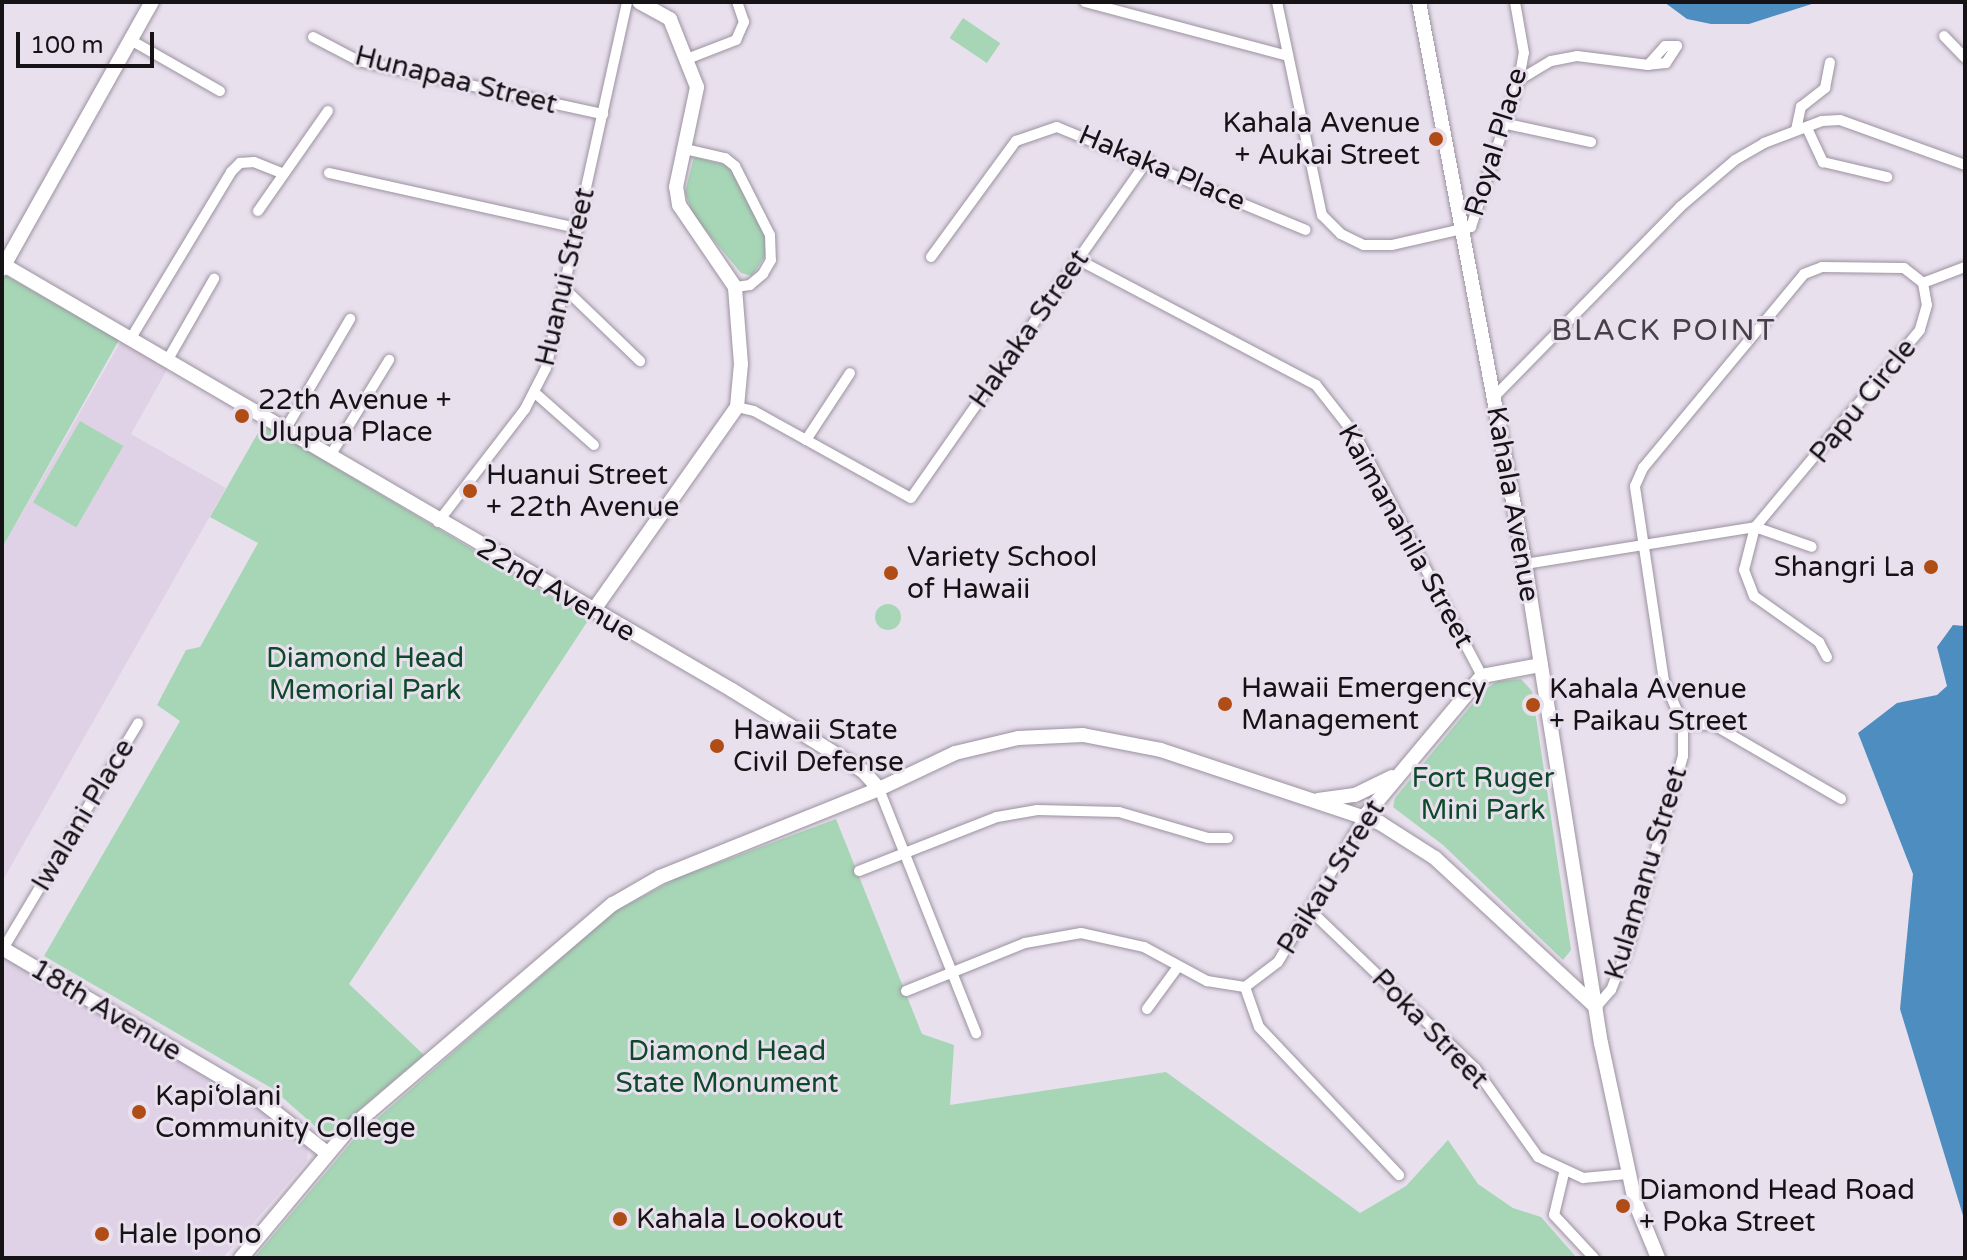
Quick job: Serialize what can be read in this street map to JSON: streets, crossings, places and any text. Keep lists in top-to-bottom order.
{
  "streets": {
    "street": [
      "Hunapaa Street",
      "Royal Place",
      "Hakaka Place",
      "Huanui Street",
      "Hakaka Street",
      "Papu Circle",
      "Kahala Avenue",
      "Kaimanahila Street",
      "22nd Avenue",
      "Iwalani Place",
      "Kulamanu Street",
      "Paikau Street",
      "18th Avenue",
      "Poka Street"
    ]
  },
  "crossings": [
    ["Hunapaa Street", "Huanui Street"],
    ["Royal Place", "Kahala Avenue"],
    ["Hakaka Place", "Hakaka Street"],
    ["Huanui Street", "22nd Avenue"],
    ["Hakaka Street", "Kaimanahila Street"],
    ["Kahala Avenue", "Kulamanu Street"],
    ["Kahala Avenue", "Poka Street"],
    ["Kaimanahila Street", "Paikau Street"],
    ["Iwalani Place", "18th Avenue"],
    ["Paikau Street", "Poka Street"]
  ],
  "districts": ["BLACK POINT"],
  "parks": ["Diamond Head Memorial Park", "Fort Ruger Mini Park", "Diamond Head State Monument"],
  "places": [
    "Kahala Avenue + Aukai Street",
    "22th Avenue + Ulupua Place",
    "Huanui Street + 22th Avenue",
    "Shangri La",
    "Variety School of Hawaii",
    "Hawaii Emergency Management",
    "Kahala Avenue + Paikau Street",
    "Hawaii State Civil Defense",
    "Kapi‘olani Community College",
    "Diamond Head Road + Poka Street",
    "Kahala Lookout",
    "Hale Ipono"
  ],
  "scale_bar": "100 m"
}
